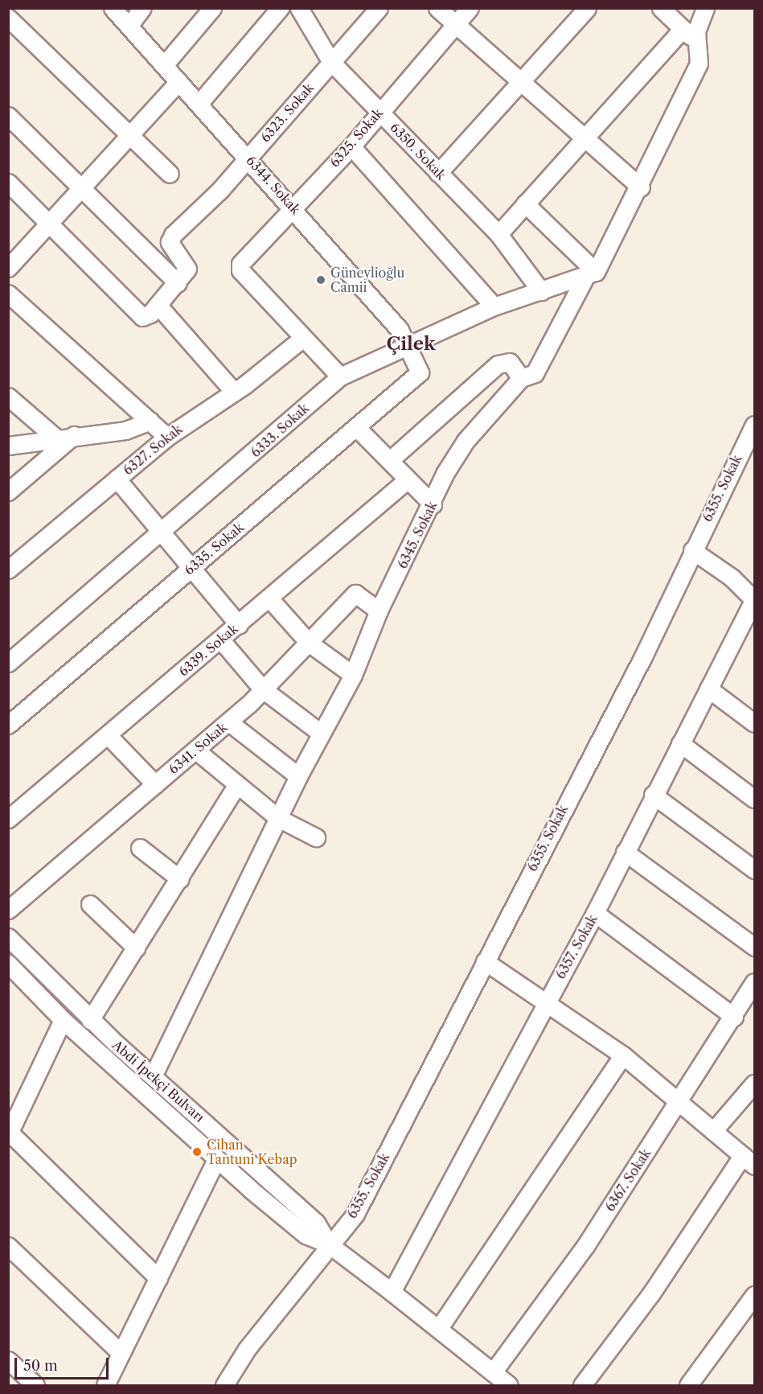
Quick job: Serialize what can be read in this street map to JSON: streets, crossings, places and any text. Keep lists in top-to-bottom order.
{
  "streets": {
    "street": [
      "6323. Sokak",
      "6325. Sokak",
      "6350. Sokak",
      "6344. Sokak",
      "6333. Sokak",
      "6327. Sokak",
      "6355. Sokak",
      "6345. Sokak",
      "6335. Sokak",
      "6339. Sokak",
      "6341. Sokak",
      "6357. Sokak",
      "Abdi İpekçi Bulvarı",
      "6367. Sokak"
    ]
  },
  "crossings": [
    ["6323. Sokak", "6350. Sokak"],
    ["6323. Sokak", "6344. Sokak"],
    ["6325. Sokak", "6350. Sokak"],
    ["6325. Sokak", "6344. Sokak"],
    ["6325. Sokak", "6327. Sokak"],
    ["6350. Sokak", "6333. Sokak"],
    ["6344. Sokak", "6333. Sokak"],
    ["6344. Sokak", "6335. Sokak"],
    ["6333. Sokak", "6345. Sokak"],
    ["6355. Sokak", "Abdi İpekçi Bulvarı"],
    ["6345. Sokak", "6341. Sokak"],
    ["6345. Sokak", "Abdi İpekçi Bulvarı"],
    ["6357. Sokak", "Abdi İpekçi Bulvarı"],
    ["Abdi İpekçi Bulvarı", "6367. Sokak"]
  ],
  "districts": ["Çilek"],
  "places": ["Güneylioğlu Camii", "Cihan Tantuni Kebap"],
  "scale_bar": "50 m"
}
